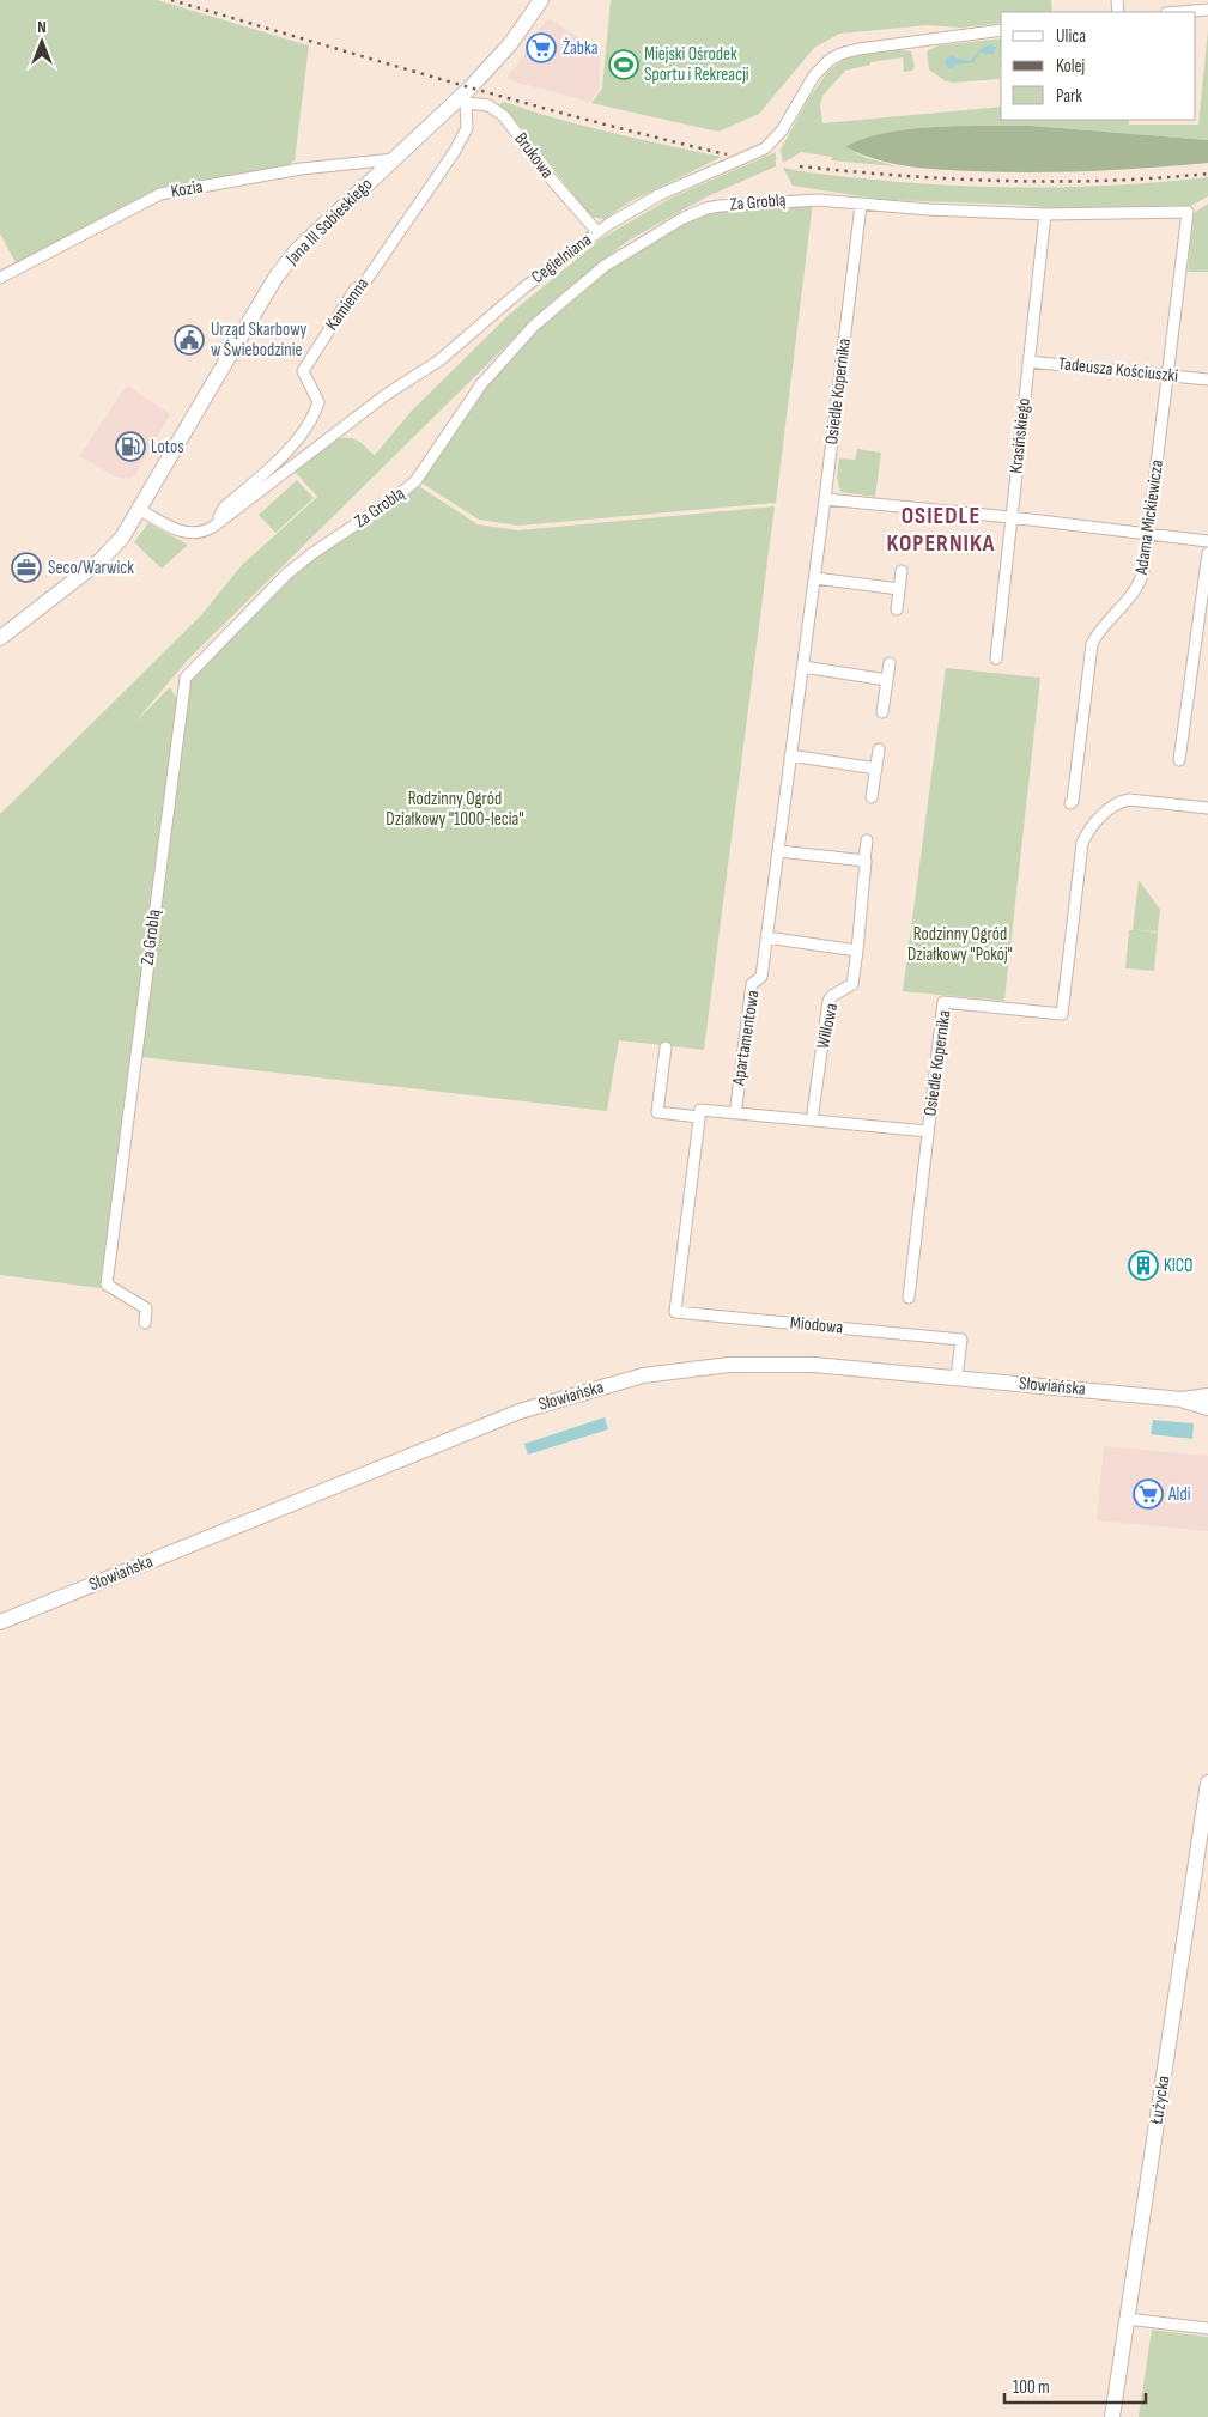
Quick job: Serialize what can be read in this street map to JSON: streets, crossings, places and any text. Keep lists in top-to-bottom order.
{
  "streets": {
    "street": [
      "Brukowa",
      "Kozia",
      "Za Groblą",
      "Jana III Sobieskiego",
      "Cegielniana",
      "Kamienna",
      "Tadeusza Kościuszki",
      "Osiedle Kopernika",
      "Krasińskiego",
      "Adama Mickiewicza",
      "Willowa",
      "Apartamentowa",
      "Miodowa",
      "Słowiańska",
      "Łużycka"
    ]
  },
  "crossings": [
    ["Brukowa", "Jana III Sobieskiego"],
    ["Brukowa", "Cegielniana"],
    ["Brukowa", "Kamienna"],
    ["Kozia", "Jana III Sobieskiego"],
    ["Za Groblą", "Osiedle Kopernika"],
    ["Za Groblą", "Krasińskiego"],
    ["Za Groblą", "Adama Mickiewicza"],
    ["Jana III Sobieskiego", "Cegielniana"],
    ["Jana III Sobieskiego", "Kamienna"],
    ["Cegielniana", "Kamienna"],
    ["Tadeusza Kościuszki", "Krasińskiego"],
    ["Tadeusza Kościuszki", "Adama Mickiewicza"],
    ["Osiedle Kopernika", "Apartamentowa"],
    ["Osiedle Kopernika", "Miodowa"],
    ["Miodowa", "Słowiańska"]
  ],
  "districts": ["OSIEDLE KOPERNIKA"],
  "parks": ["Rodzinny Ogród Działkowy \"1000-lecia\"", "Rodzinny Ogród Działkowy \"Pokój\""],
  "places": {
    "supermarket": ["Żabka", "Aldi"],
    "sports": ["Miejski Ośrodek Sportu i Rekreacji"],
    "public building": ["Urząd Skarbowy w Świebodzinie"],
    "fuel station": ["Lotos"],
    "office": ["Seco/Warwick"],
    "building": ["KICO"]
  },
  "legend": ["Ulica", "Kolej", "Park"],
  "scale_bar": "100 m",
  "north": "top"
}
